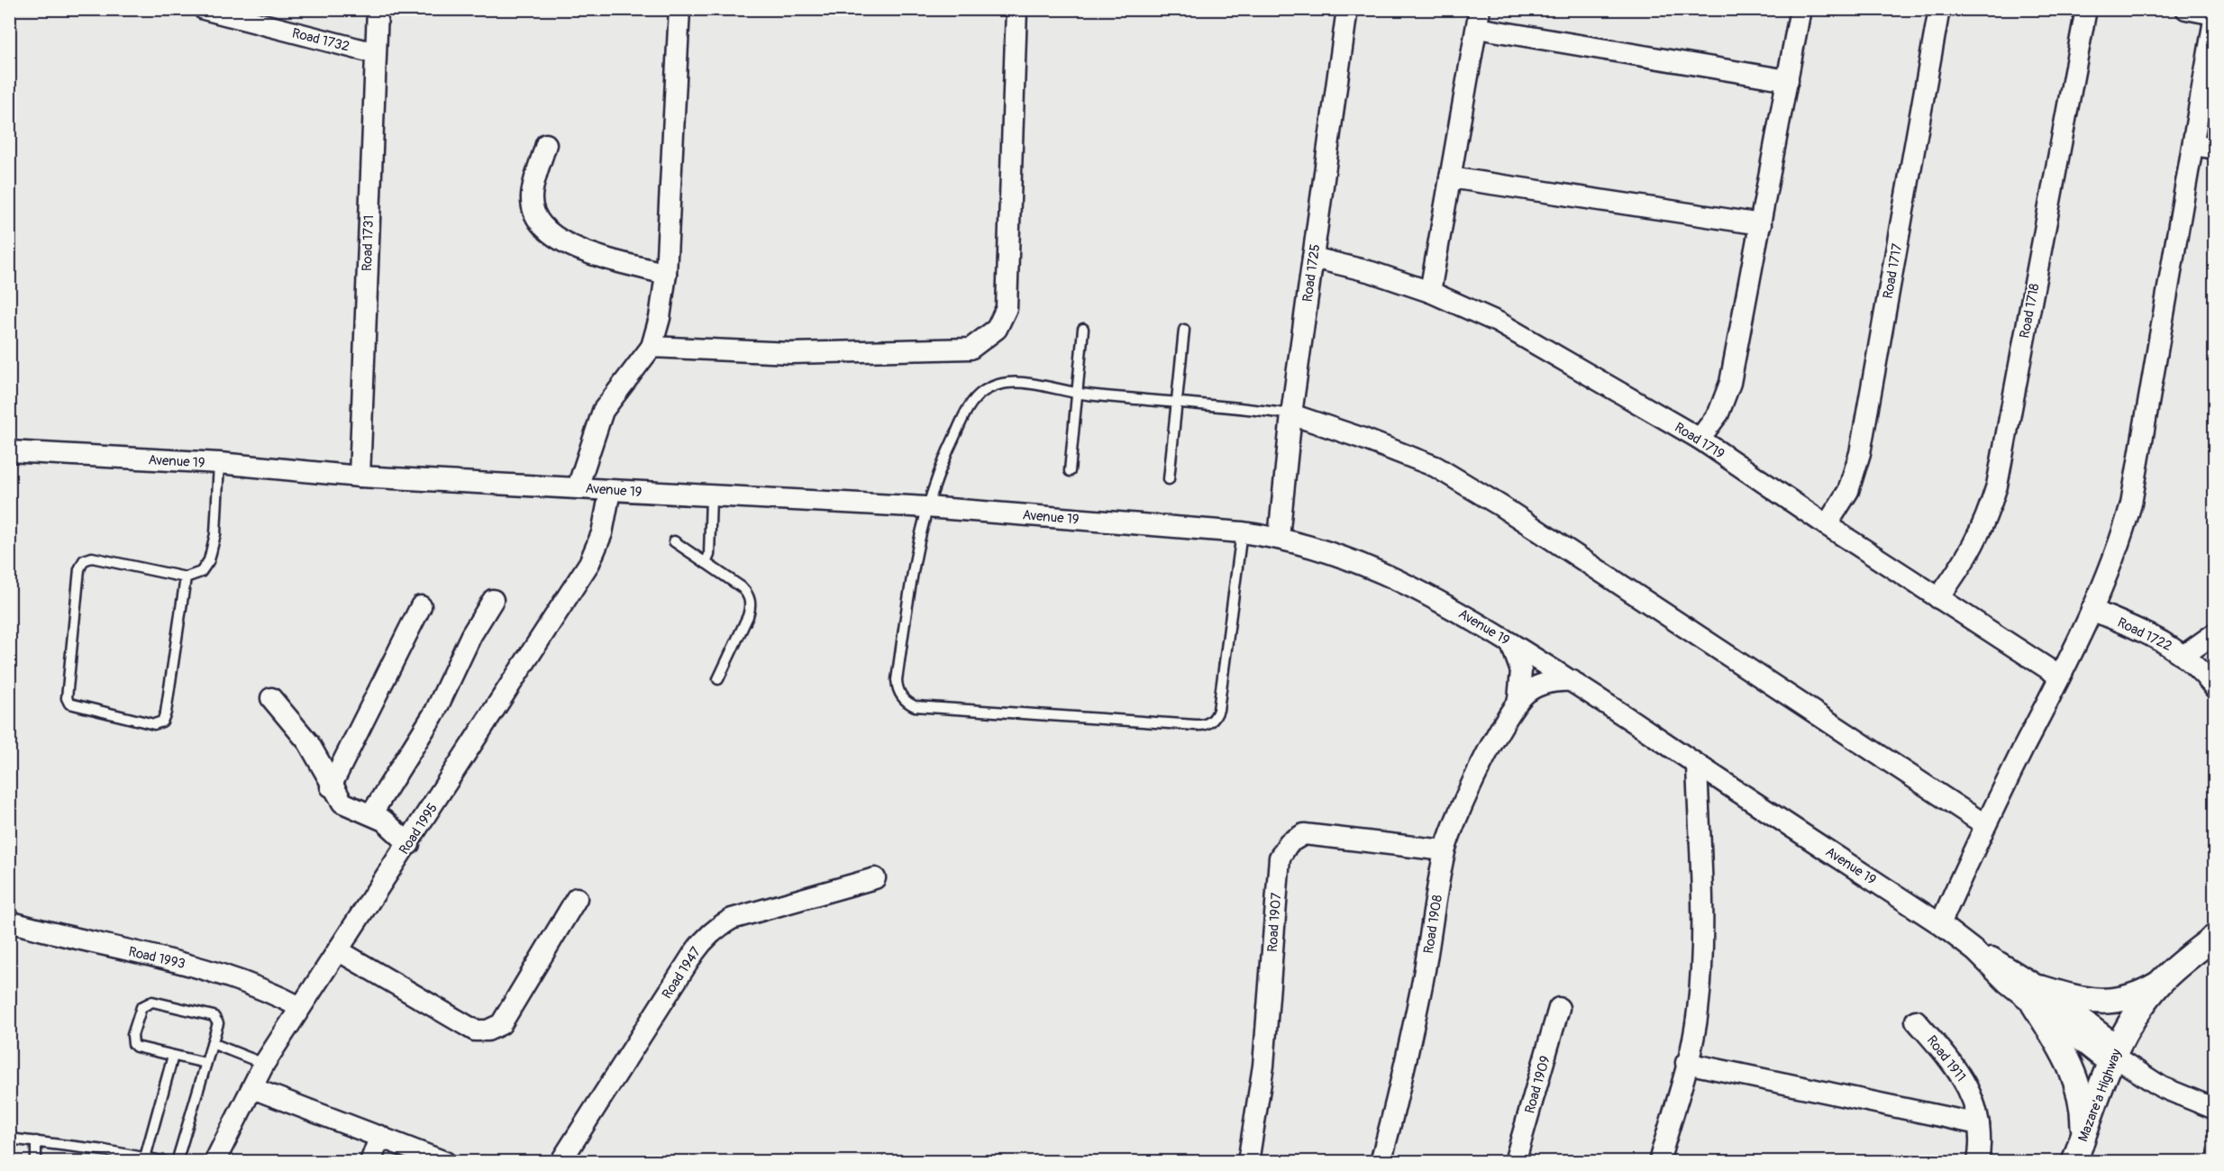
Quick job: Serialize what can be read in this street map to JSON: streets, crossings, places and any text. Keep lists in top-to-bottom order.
{
  "streets": {
    "street": [
      "Road 1732",
      "Road 1731",
      "Road 1717",
      "Road 1725",
      "Road 1718",
      "Road 1719",
      "Avenue 19",
      "Road 1722",
      "Road 1995",
      "Road 1907",
      "Road 1908",
      "Road 1993",
      "Road 1947",
      "Road 1911",
      "Road 1909",
      "Mazare'a Highway"
    ]
  },
  "crossings": [
    ["Road 1732", "Road 1731"],
    ["Road 1731", "Avenue 19"],
    ["Road 1717", "Road 1719"],
    ["Road 1725", "Road 1719"],
    ["Road 1725", "Avenue 19"],
    ["Road 1718", "Road 1719"],
    ["Avenue 19", "Road 1995"],
    ["Avenue 19", "Road 1908"],
    ["Avenue 19", "Mazare'a Highway"],
    ["Road 1995", "Road 1993"],
    ["Road 1907", "Road 1908"]
  ]
}
